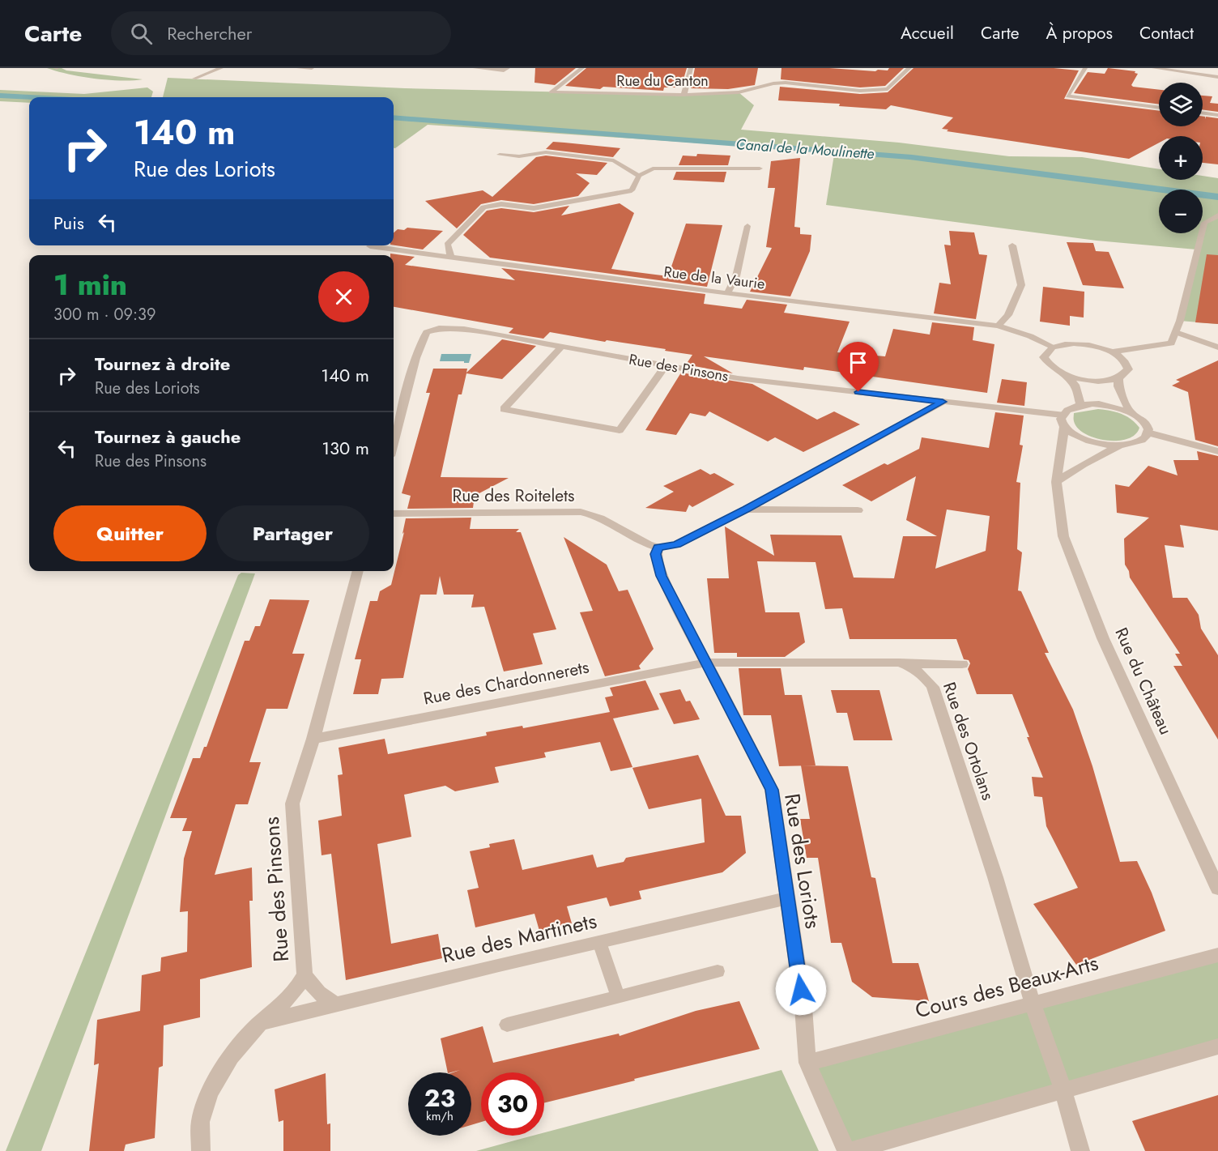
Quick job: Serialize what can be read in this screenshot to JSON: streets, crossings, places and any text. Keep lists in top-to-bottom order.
{
  "streets": {
    "street": [
      "Rue du Canton",
      "Rue de la Vaurie",
      "Rue des Pinsons",
      "Rue des Roitelets",
      "Rue du Château",
      "Rue des Chardonnerets",
      "Rue des Ortolans",
      "Rue des Loriots",
      "Rue des Martinets",
      "Cours des Beaux-Arts"
    ]
  },
  "crossings": [
    ["Rue des Pinsons", "Rue des Chardonnerets"],
    ["Rue des Pinsons", "Rue des Martinets"],
    ["Rue des Roitelets", "Rue des Loriots"],
    ["Rue des Chardonnerets", "Rue des Ortolans"],
    ["Rue des Chardonnerets", "Rue des Loriots"],
    ["Rue des Ortolans", "Rue des Loriots"],
    ["Rue des Ortolans", "Cours des Beaux-Arts"],
    ["Rue des Loriots", "Rue des Martinets"],
    ["Rue des Loriots", "Cours des Beaux-Arts"]
  ],
  "water": ["Canal de la Moulinette"],
  "page": {
    "header": "Carte",
    "search": "Rechercher",
    "nav": [
      "Accueil",
      "Carte",
      "À propos",
      "Contact"
    ],
    "map_buttons": ["+", "−"],
    "turn": ["140 m", "Rue des Loriots"],
    "then": "Puis",
    "heading": ["1 min", "300 m · 09:39"],
    "list": [
      {
        "name": "Tournez à droite",
        "note": "Rue des Loriots",
        "value": "140 m"
      },
      {
        "name": "Tournez à gauche",
        "note": "Rue des Pinsons",
        "value": "130 m"
      }
    ],
    "buttons": ["Quitter", "Partager"],
    "speed": "23 km/h",
    "limit": "30"
  }
}
